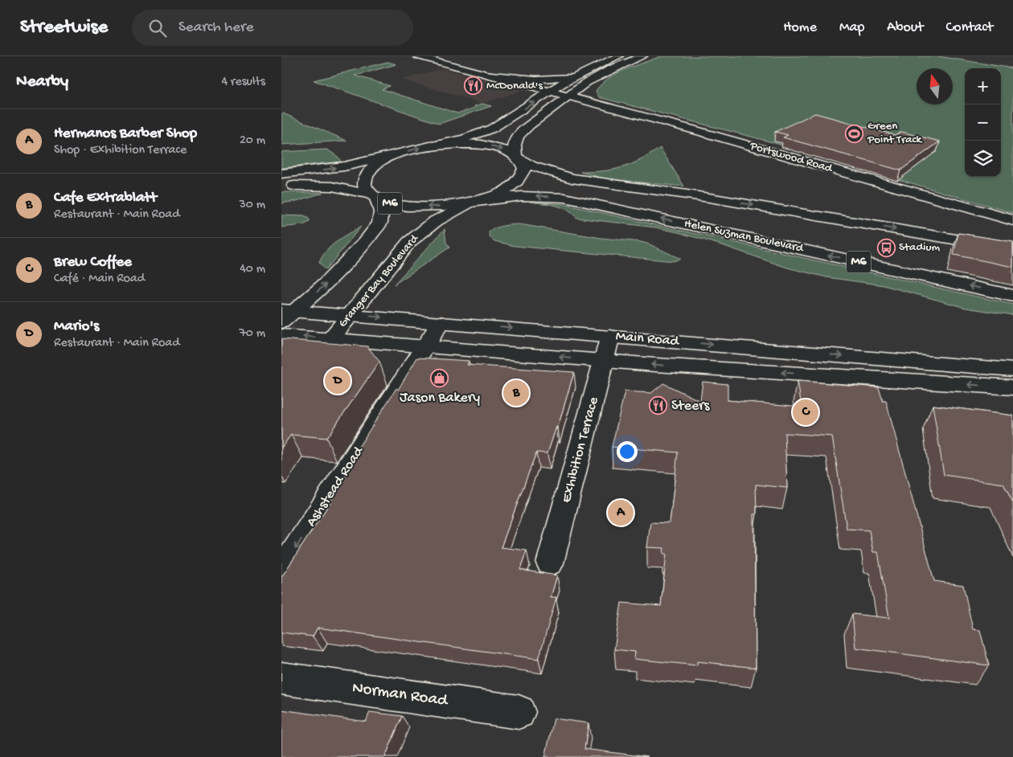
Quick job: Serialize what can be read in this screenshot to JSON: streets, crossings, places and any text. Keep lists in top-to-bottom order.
{
  "streets": {
    "street": [
      "Portswood Road",
      "M6",
      "Helen Suzman Boulevard",
      "Granger Bay Boulevard",
      "Main Road",
      "Exhibition Terrace",
      "Ashstead Road",
      "Norman Road"
    ]
  },
  "crossings": [
    ["M6", "Helen Suzman Boulevard"],
    ["Helen Suzman Boulevard", "Granger Bay Boulevard"],
    ["Granger Bay Boulevard", "Main Road"],
    ["Main Road", "Exhibition Terrace"],
    ["Main Road", "Ashstead Road"]
  ],
  "one_way": ["Ashstead Road"],
  "places": {
    "restaurant": ["McDonald's", "Steers"],
    "sports": ["Green Point Track"],
    "bus stop": ["Stadium"],
    "shop": ["Jason Bakery"]
  },
  "north": "top",
  "page": {
    "header": "Streetwise",
    "search": "Search here",
    "nav": [
      "Home",
      "Map",
      "About",
      "Contact"
    ],
    "heading": ["Nearby", "4 results"],
    "map_buttons": ["+", "−"],
    "list": [
      {
        "mark": "A",
        "name": "Hermanos Barber Shop",
        "note": "Shop · Exhibition Terrace",
        "value": "20 m"
      },
      {
        "mark": "B",
        "name": "Cafe Extrablatt",
        "note": "Restaurant · Main Road",
        "value": "30 m"
      },
      {
        "mark": "C",
        "name": "Brew Coffee",
        "note": "Café · Main Road",
        "value": "40 m"
      },
      {
        "mark": "D",
        "name": "Mario's",
        "note": "Restaurant · Main Road",
        "value": "70 m"
      }
    ],
    "pins": [
      "D",
      "B",
      "C",
      "A"
    ]
  }
}
